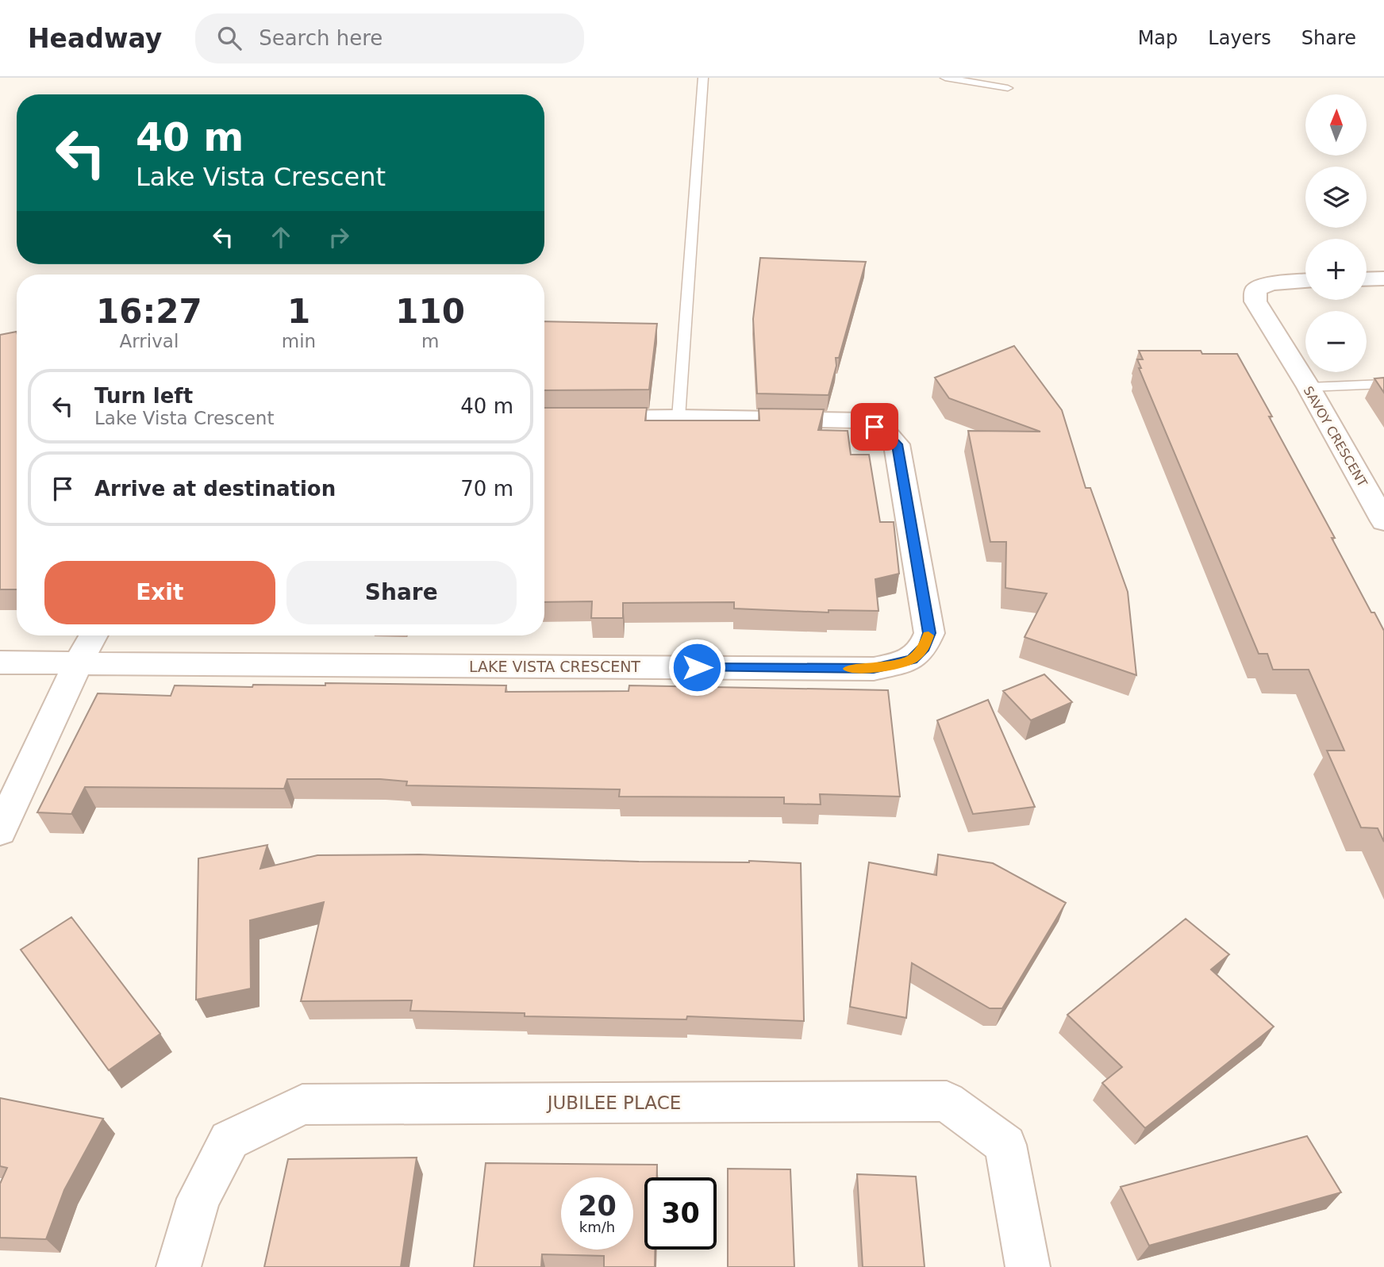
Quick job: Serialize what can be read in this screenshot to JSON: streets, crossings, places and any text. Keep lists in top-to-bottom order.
{
  "streets": {
    "street": ["SAVOY CRESCENT", "LAKE VISTA CRESCENT", "JUBILEE PLACE"]
  },
  "north": "top",
  "page": {
    "header": "Headway",
    "search": "Search here",
    "nav": ["Map", "Layers", "Share"],
    "map_buttons": ["+", "−"],
    "turn": ["40 m", "Lake Vista Crescent"],
    "eta": [
      "16:27",
      "Arrival",
      "1",
      "min",
      "110",
      "m"
    ],
    "list": [
      {
        "name": "Turn left",
        "note": "Lake Vista Crescent",
        "value": "40 m"
      },
      {
        "name": "Arrive at destination",
        "value": "70 m"
      }
    ],
    "buttons": ["Exit", "Share"],
    "speed": "20 km/h",
    "limit": "30"
  }
}
